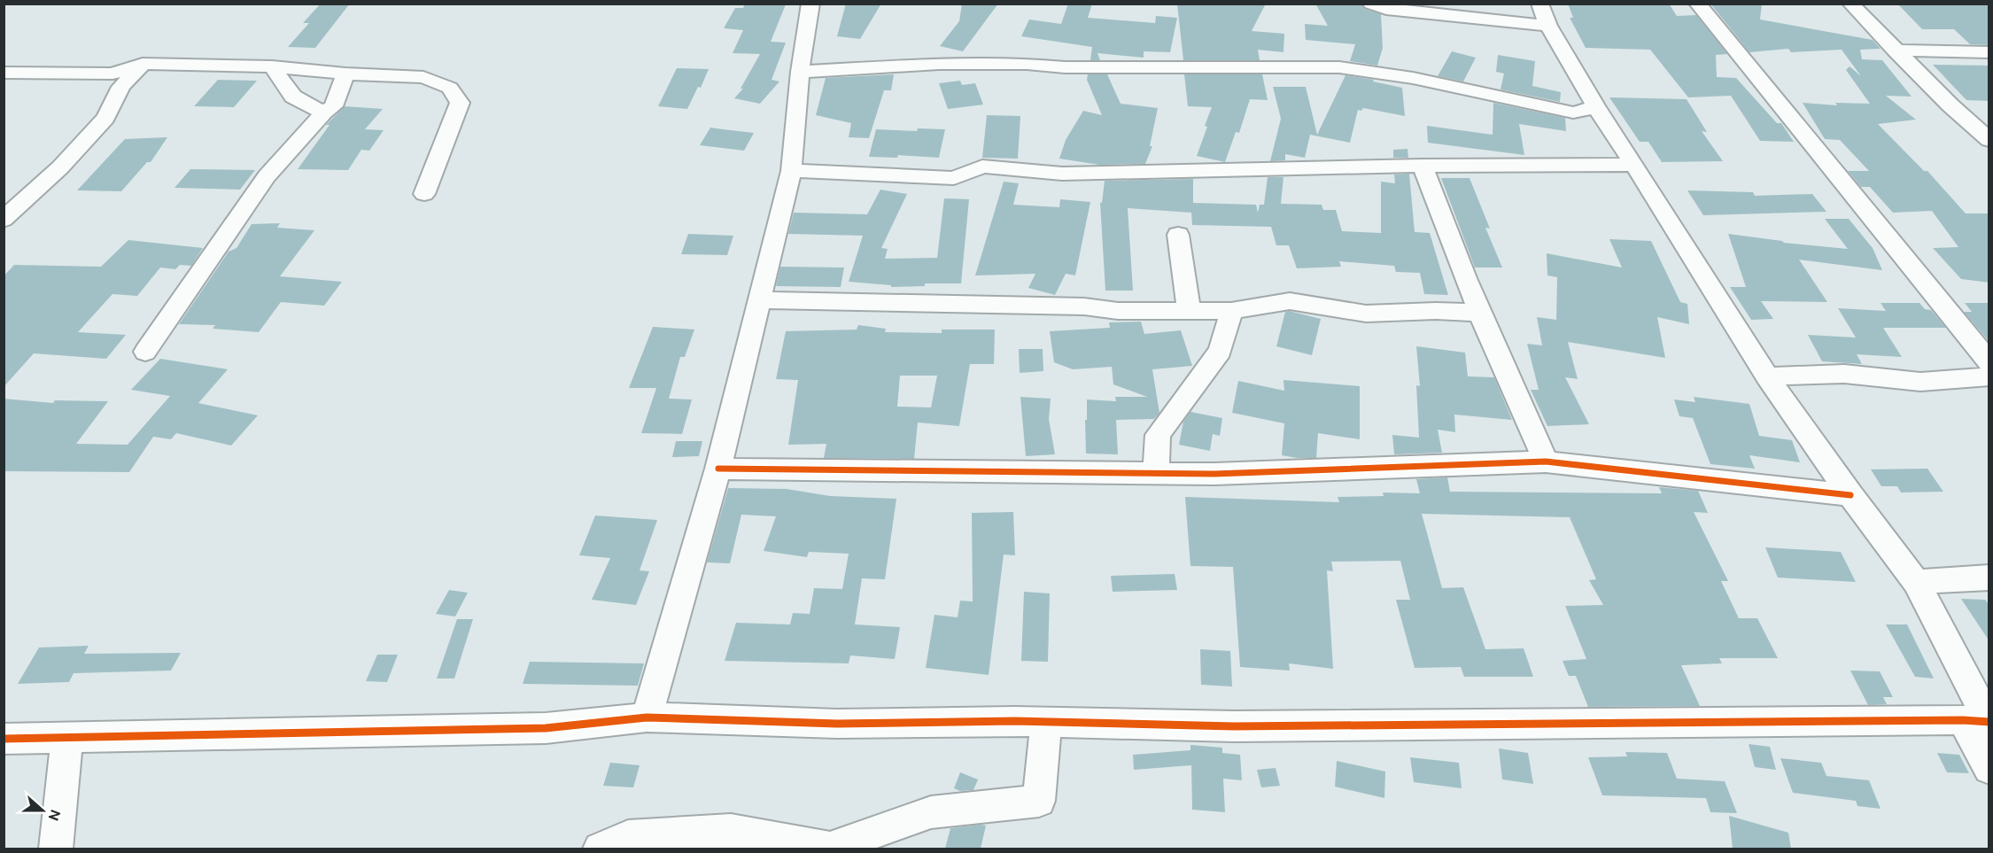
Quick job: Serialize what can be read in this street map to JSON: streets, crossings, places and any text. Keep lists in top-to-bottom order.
{
  "north": "right"
}
